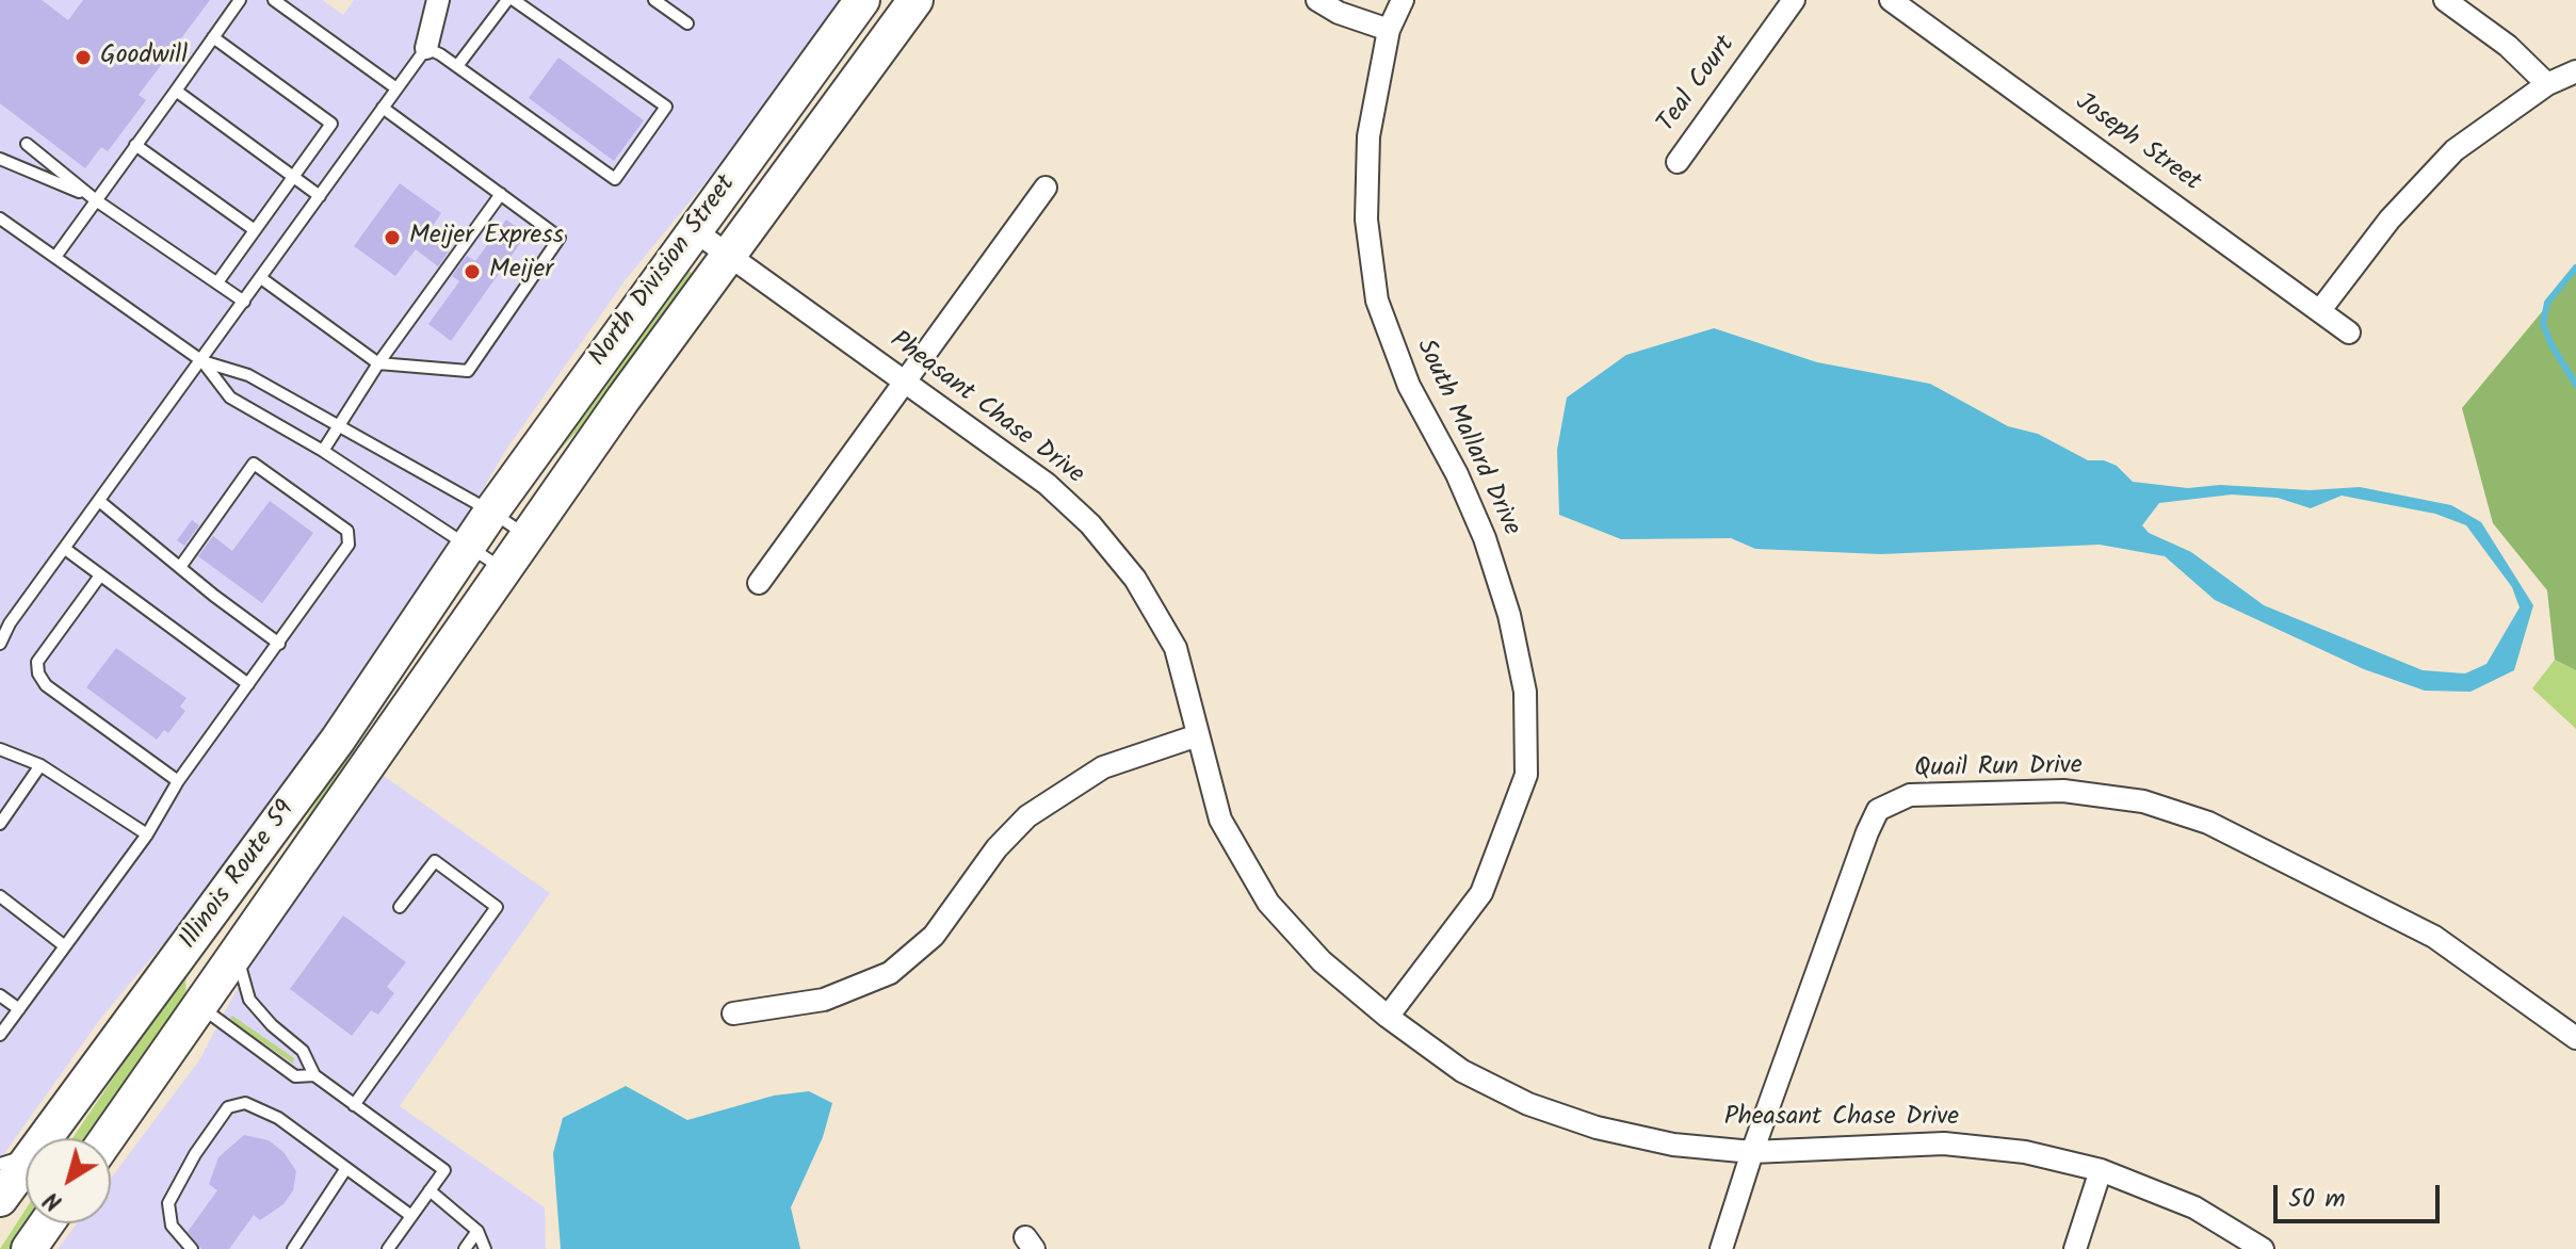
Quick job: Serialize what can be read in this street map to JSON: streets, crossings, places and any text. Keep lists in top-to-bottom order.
{
  "streets": {
    "main road": ["North Division Street", "Illinois Route 59"],
    "street": [
      "Teal Court",
      "Joseph Street",
      "Pheasant Chase Drive",
      "South Mallard Drive",
      "Quail Run Drive"
    ]
  },
  "crossings": [
    ["North Division Street", "Pheasant Chase Drive"],
    ["North Division Street", "Illinois Route 59"],
    ["Pheasant Chase Drive", "South Mallard Drive"],
    ["Pheasant Chase Drive", "Quail Run Drive"]
  ],
  "places": ["Goodwill", "Meijer Express", "Meijer"],
  "scale_bar": "50 m",
  "north": "bottom left"
}
